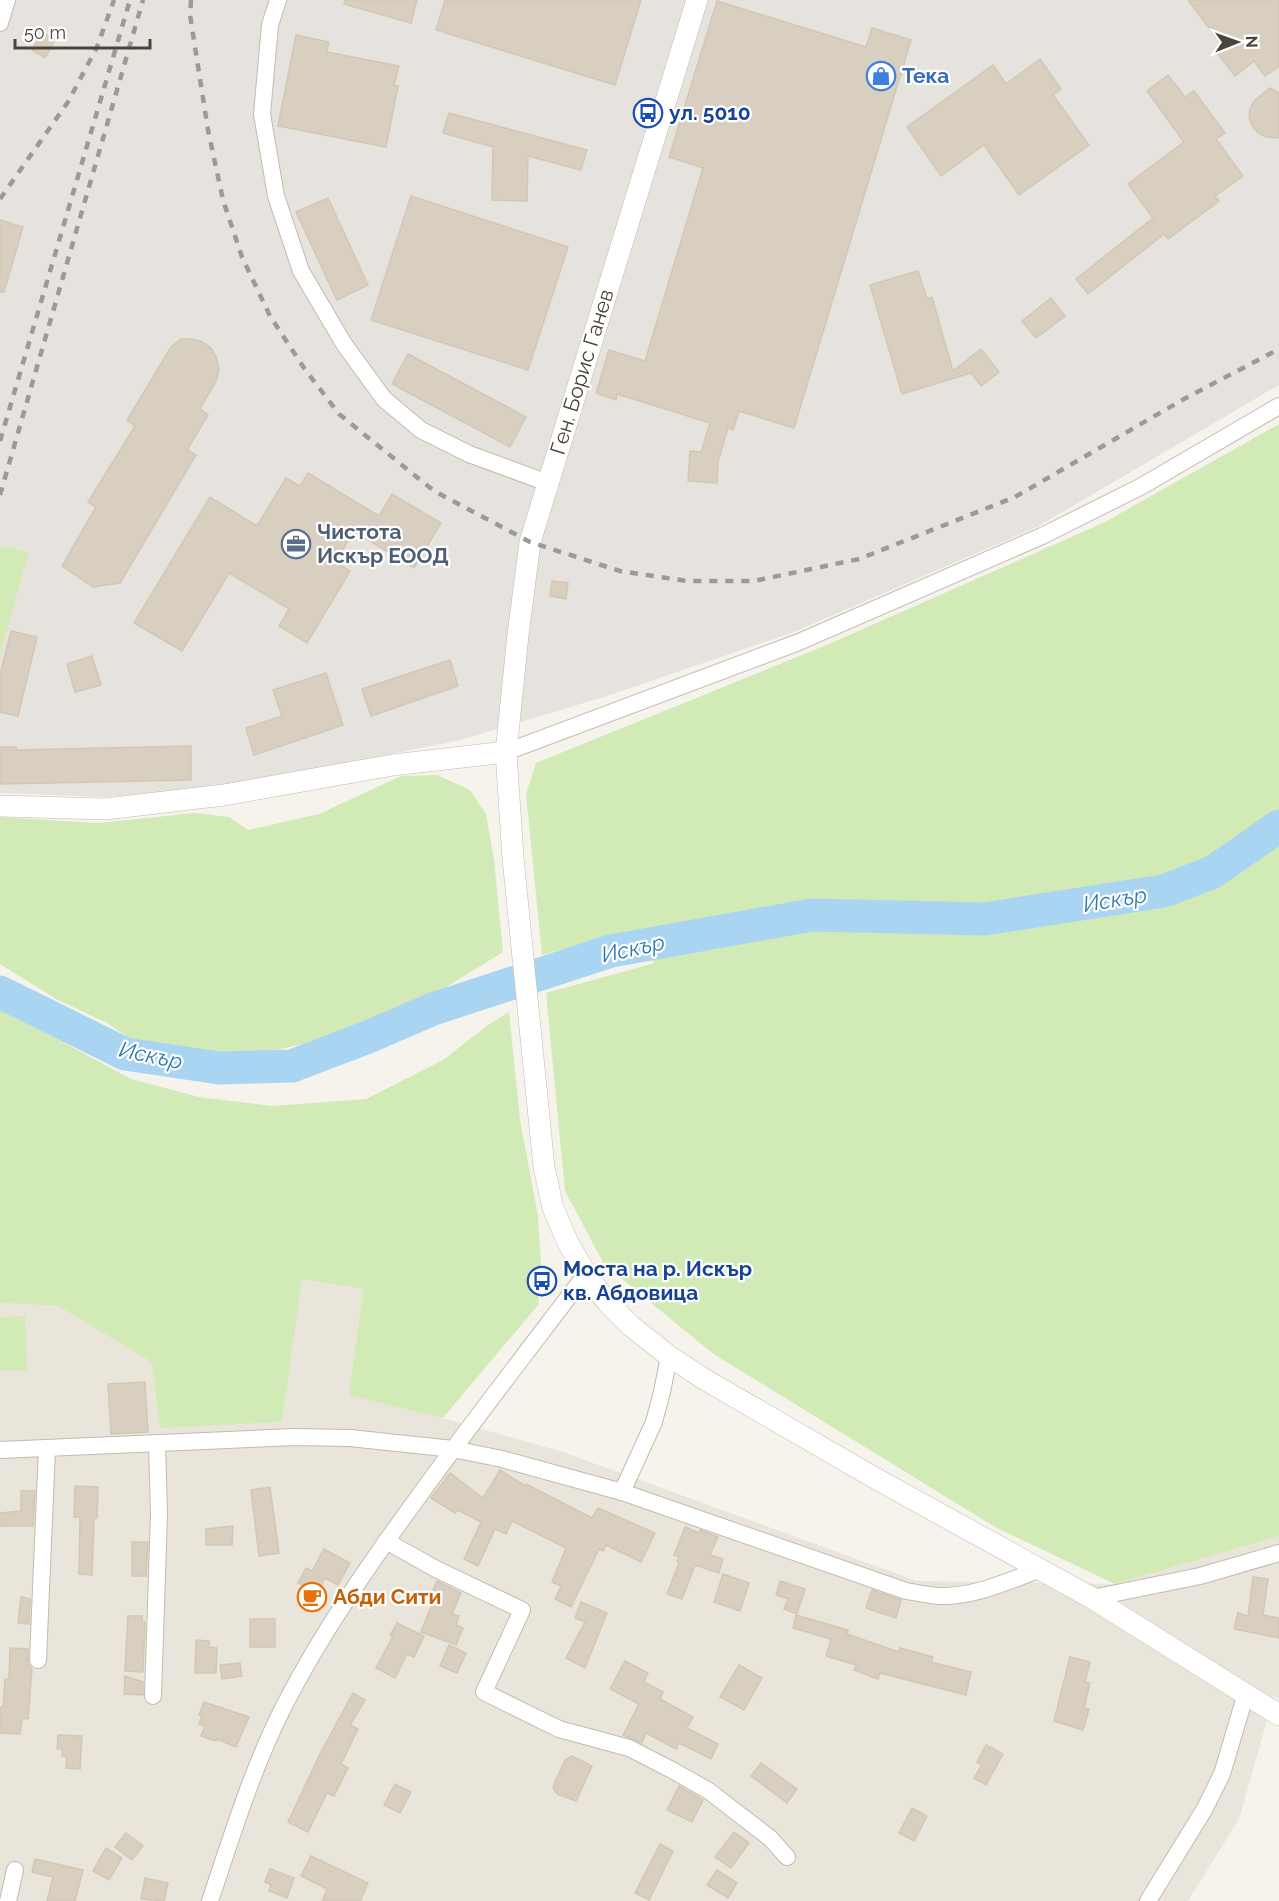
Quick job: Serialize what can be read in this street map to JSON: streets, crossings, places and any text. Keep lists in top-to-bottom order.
{
  "streets": {
    "street": ["Ген. Борис Ганев"]
  },
  "water": ["Искър"],
  "places": {
    "shop": ["Тека"],
    "bus stop": ["ул. 5010", "Моста на р. Искър кв. Абдовица"],
    "office": ["Чистота Искър ЕООД"],
    "cafe": ["Абди Сити"]
  },
  "scale_bar": "50 m",
  "north": "right"
}
